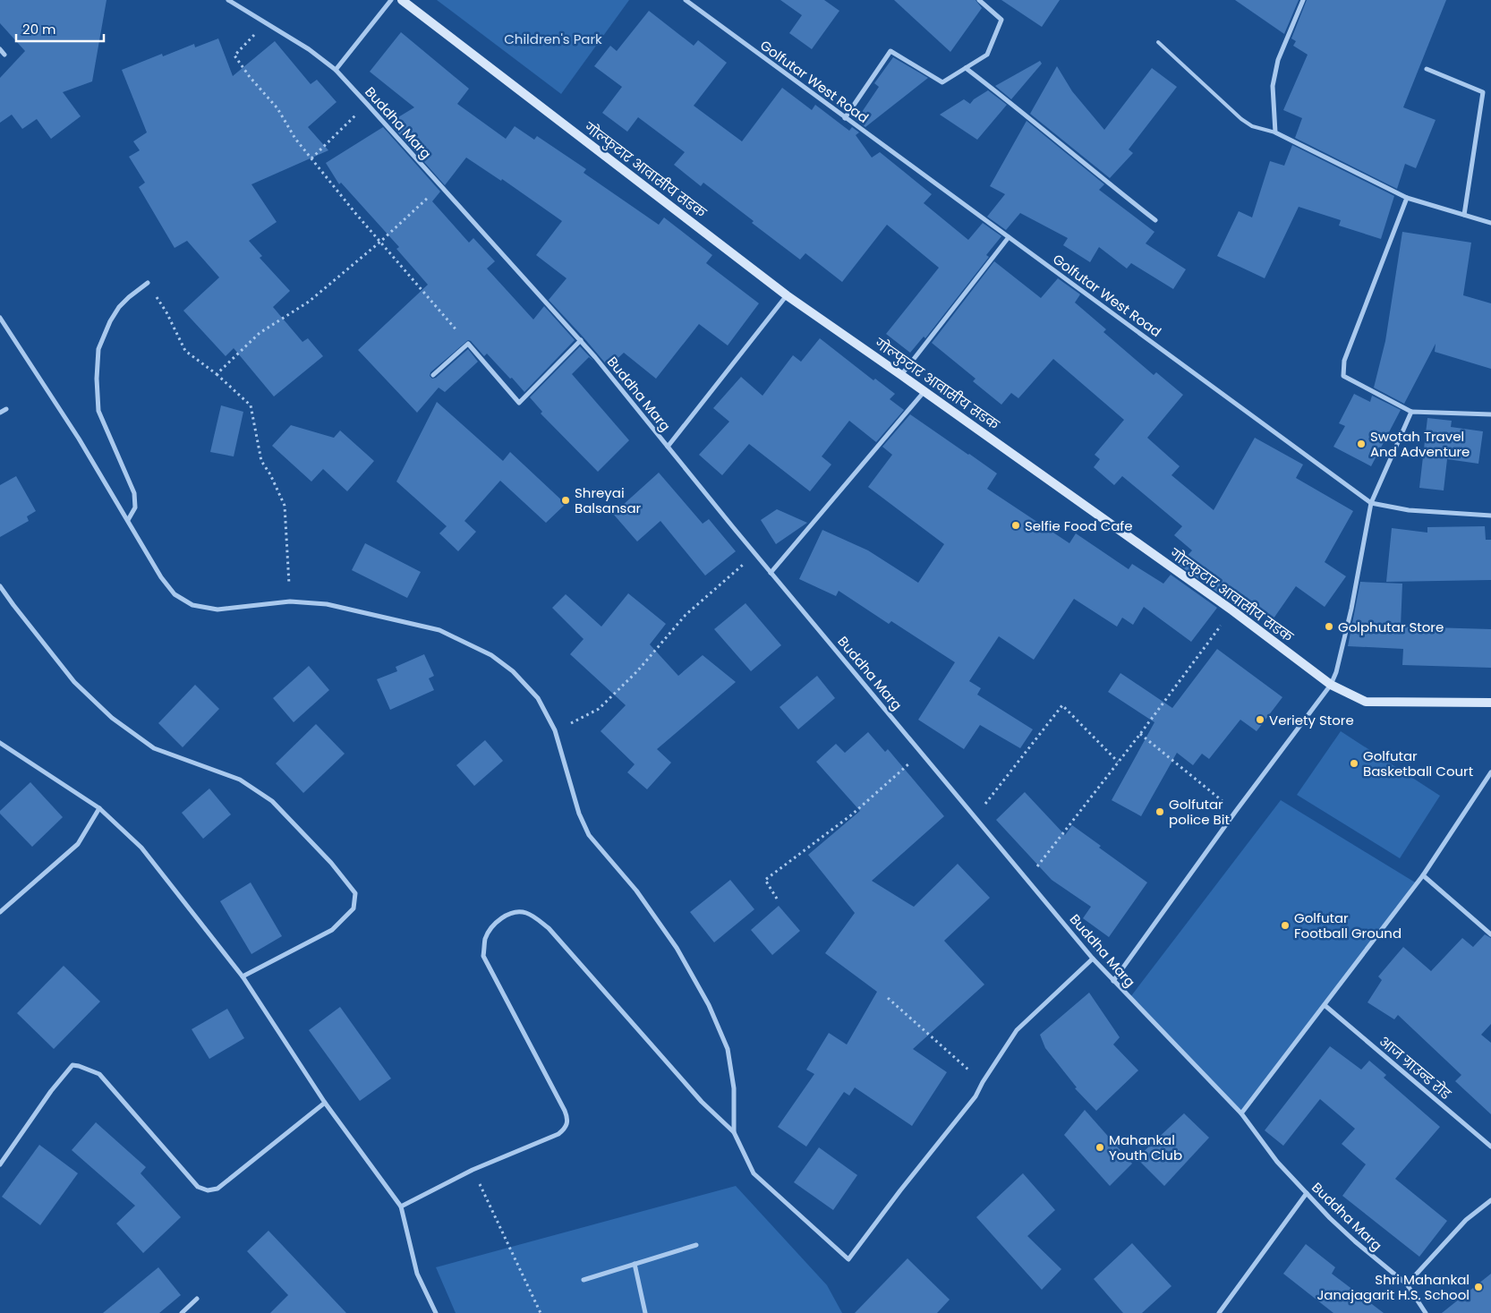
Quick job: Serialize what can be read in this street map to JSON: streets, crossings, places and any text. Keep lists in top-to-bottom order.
{
  "streets": {
    "main road": ["गोल्फुटार आवासीय सडक"],
    "street": ["Golfutar West Road", "Buddha Marg", "आज ग्राउन्ड रोड"]
  },
  "parks": ["Children's Park"],
  "places": [
    "Swotah Travel And Adventure",
    "Shreyai Balsansar",
    "Selfie Food Cafe",
    "Golphutar Store",
    "Veriety Store",
    "Golfutar Basketball Court",
    "Golfutar police Bit",
    "Golfutar Football Ground",
    "Mahankal Youth Club",
    "Shri Mahankal Janajagarit H.S. School"
  ],
  "scale_bar": "20 m"
}
